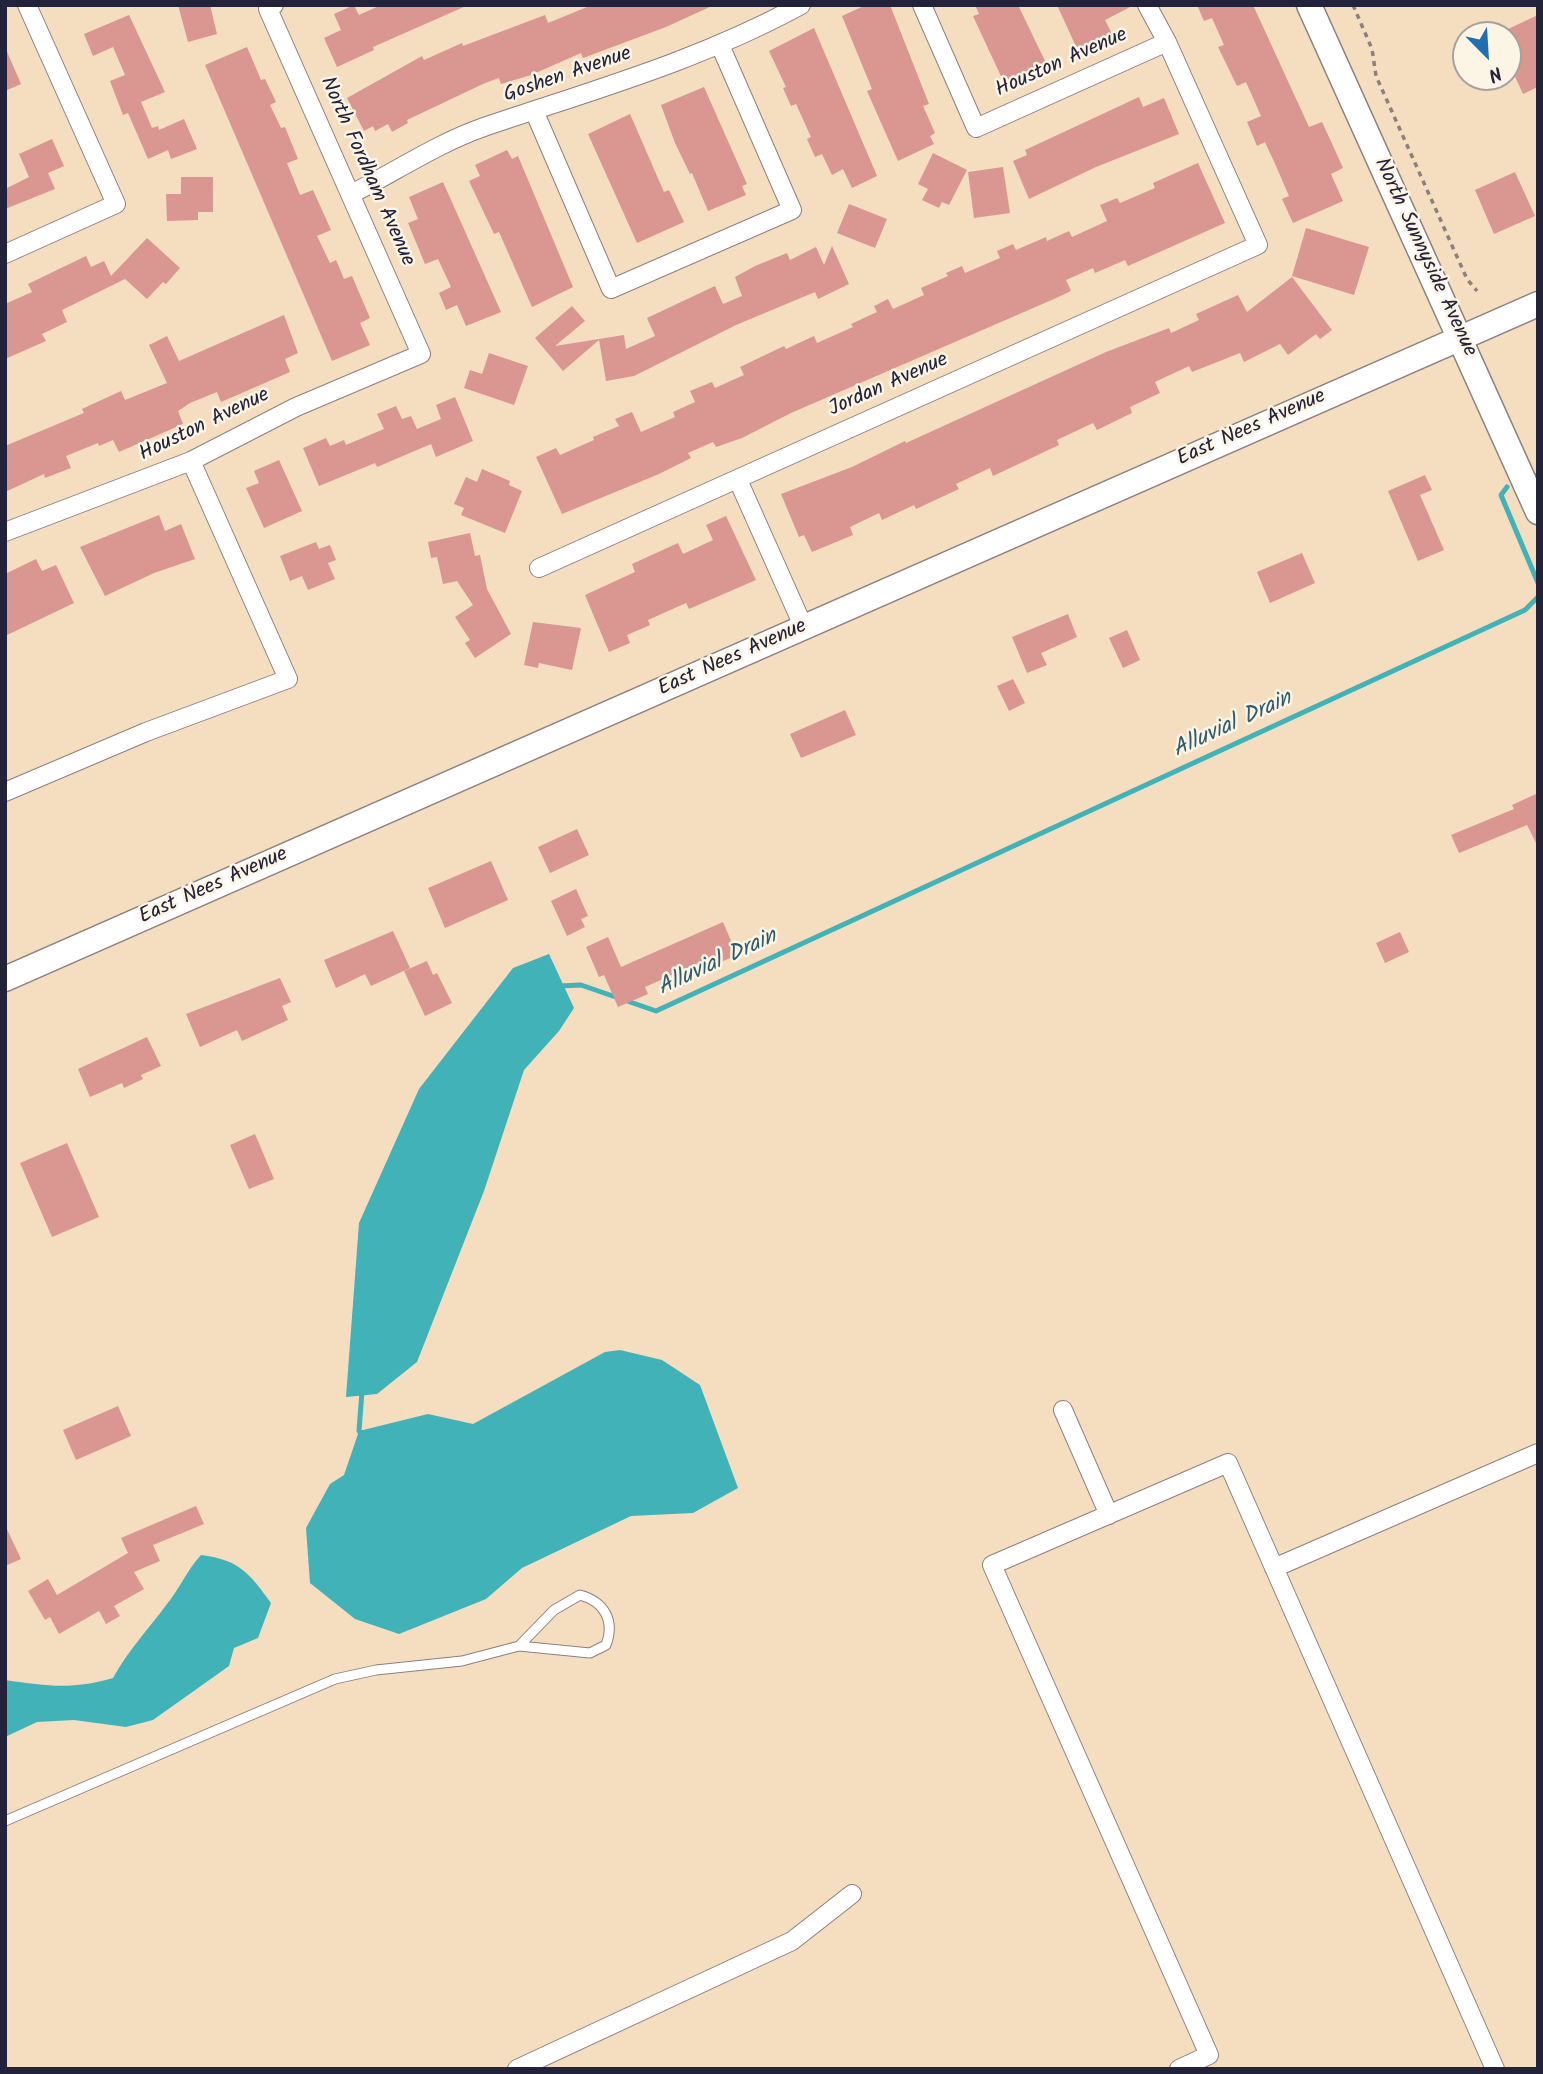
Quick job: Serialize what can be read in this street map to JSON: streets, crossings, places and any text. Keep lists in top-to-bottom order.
{
  "streets": {
    "main road": ["North Sunnyside Avenue", "East Nees Avenue"],
    "street": [
      "Houston Avenue",
      "Goshen Avenue",
      "North Fordham Avenue",
      "Jordan Avenue"
    ]
  },
  "crossings": [
    ["Houston Avenue", "North Fordham Avenue"],
    ["Houston Avenue", "Jordan Avenue"],
    ["Goshen Avenue", "North Fordham Avenue"],
    ["North Sunnyside Avenue", "East Nees Avenue"]
  ],
  "water": ["Alluvial Drain"],
  "north": "bottom right"
}
